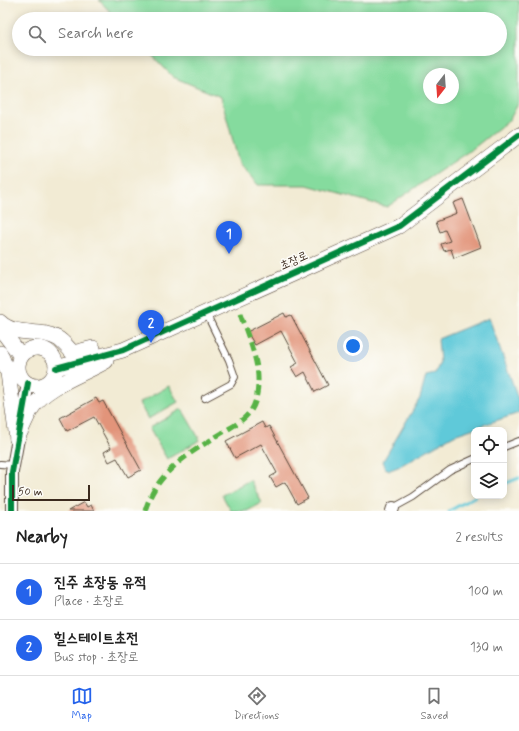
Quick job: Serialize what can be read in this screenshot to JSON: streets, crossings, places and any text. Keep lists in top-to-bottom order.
{
  "streets": {
    "street": ["초장로"]
  },
  "scale_bar": "50 m",
  "north": "bottom",
  "page": {
    "search": "Search here",
    "pins": ["1", "2"],
    "scale": "50 m",
    "heading": ["Nearby", "2 results"],
    "list": [
      {
        "mark": "1",
        "name": "진주 초장동 유적",
        "note": "Place · 초장로",
        "value": "100 m"
      },
      {
        "mark": "2",
        "name": "힐스테이트초전",
        "note": "Bus stop · 초장로",
        "value": "130 m"
      }
    ],
    "nav": ["Map", "Directions", "Saved"]
  }
}
